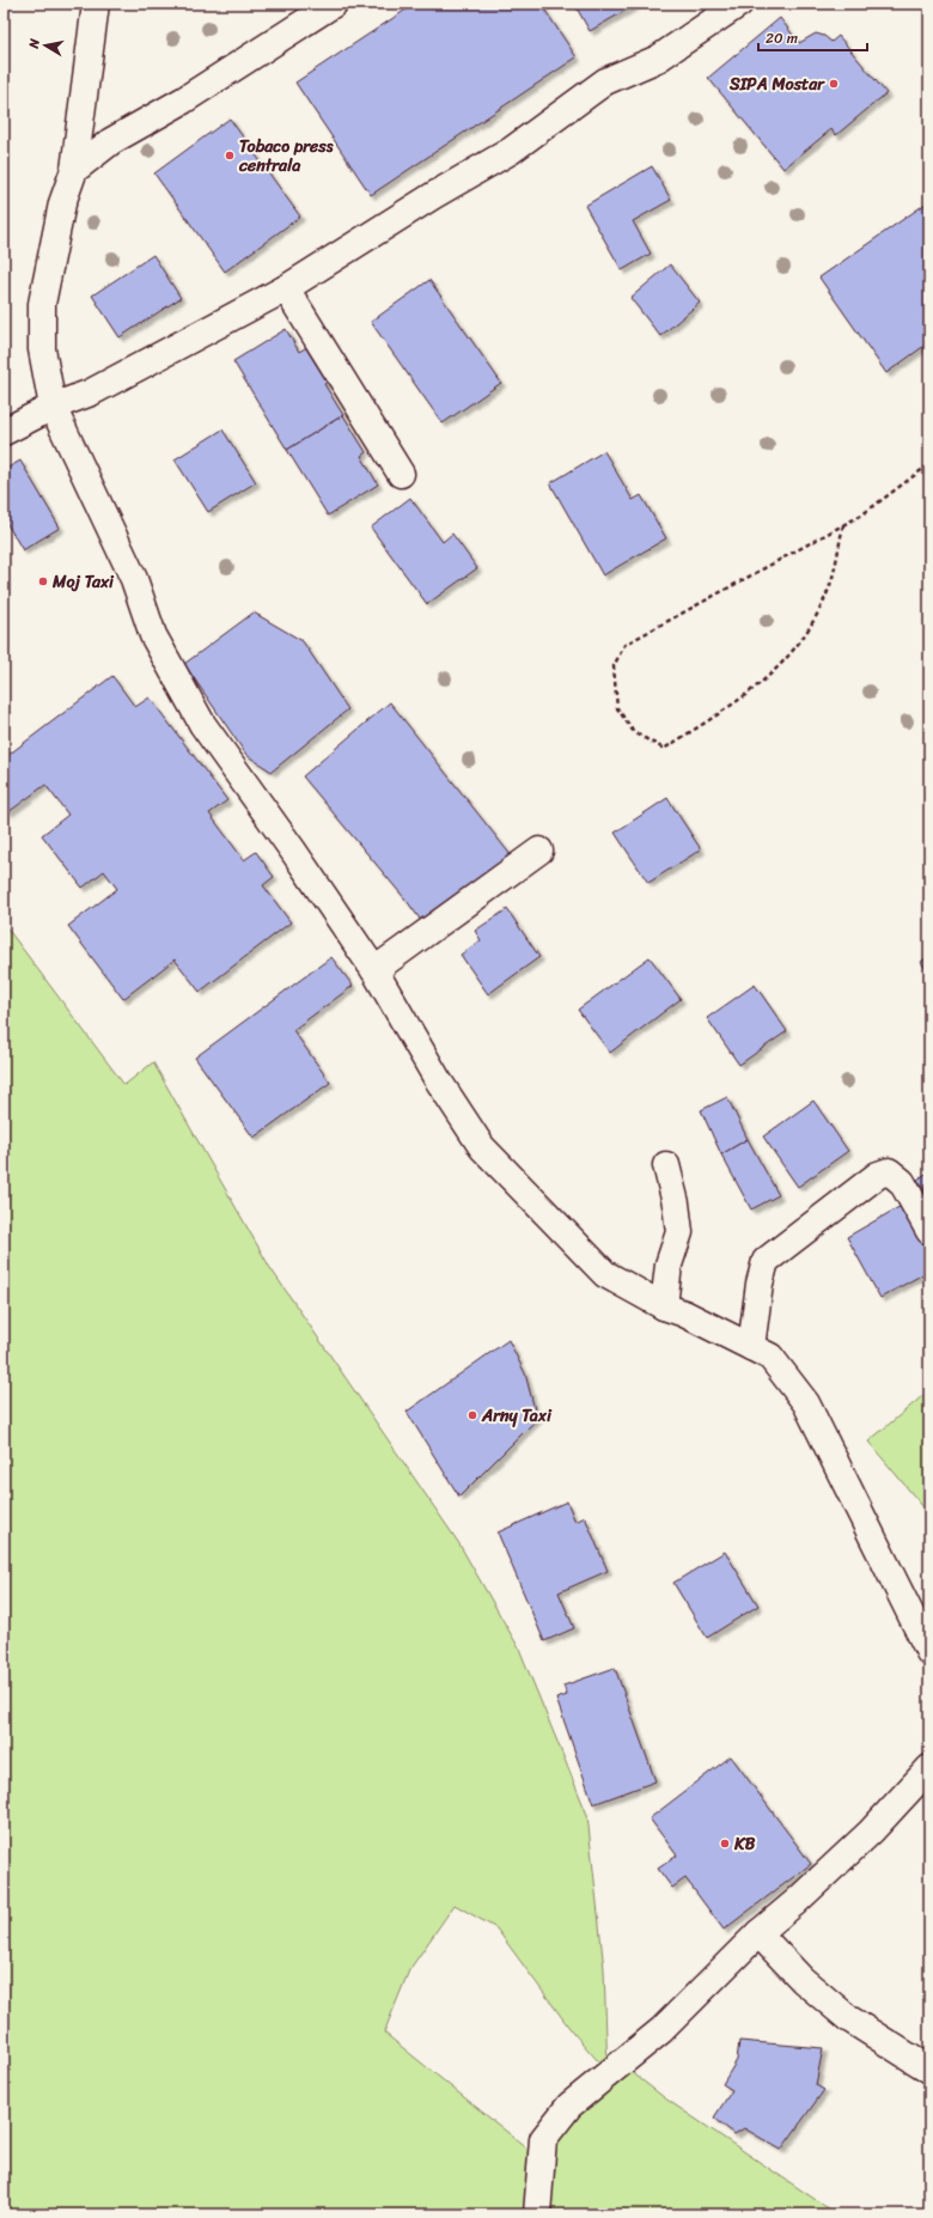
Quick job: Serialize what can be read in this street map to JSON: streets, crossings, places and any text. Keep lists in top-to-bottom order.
{
  "places": [
    "SIPA Mostar",
    "Tobaco press centrala",
    "Moj Taxi",
    "Arny Taxi",
    "KB"
  ],
  "scale_bar": "20 m",
  "north": "left"
}
